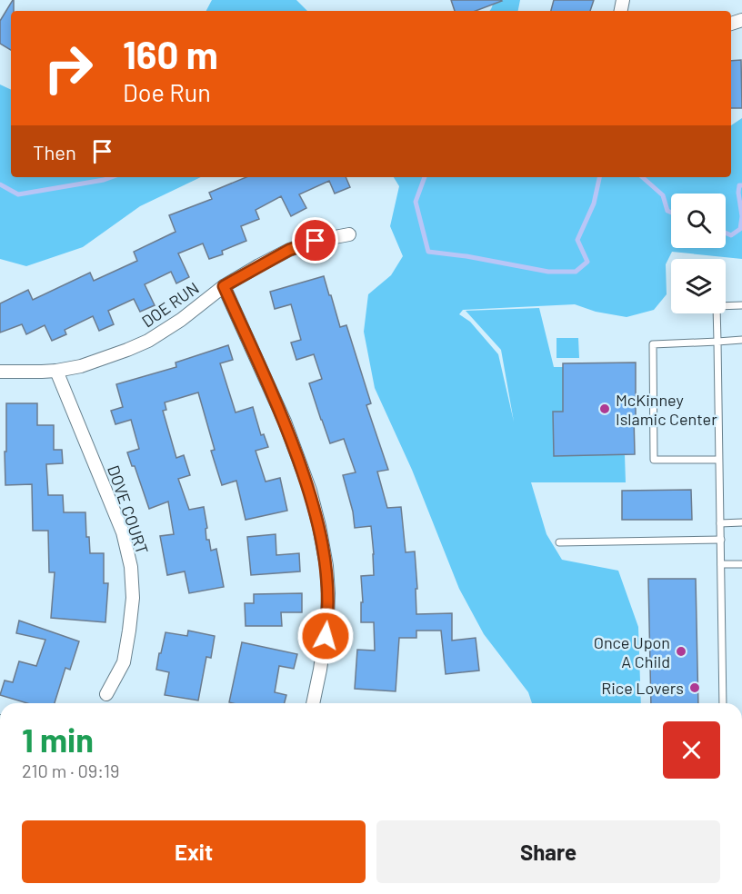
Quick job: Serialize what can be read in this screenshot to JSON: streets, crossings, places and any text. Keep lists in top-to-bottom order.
{
  "streets": {
    "street": ["DOE RUN", "DOVE COURT"]
  },
  "crossings": [
    ["DOE RUN", "DOVE COURT"]
  ],
  "places": ["McKinney Islamic Center", "Once Upon A Child", "Rice Lovers"],
  "page": {
    "turn": ["160 m", "Doe Run"],
    "then": "Then",
    "heading": ["1 min", "210 m · 09:19"],
    "buttons": ["Exit", "Share"]
  }
}
